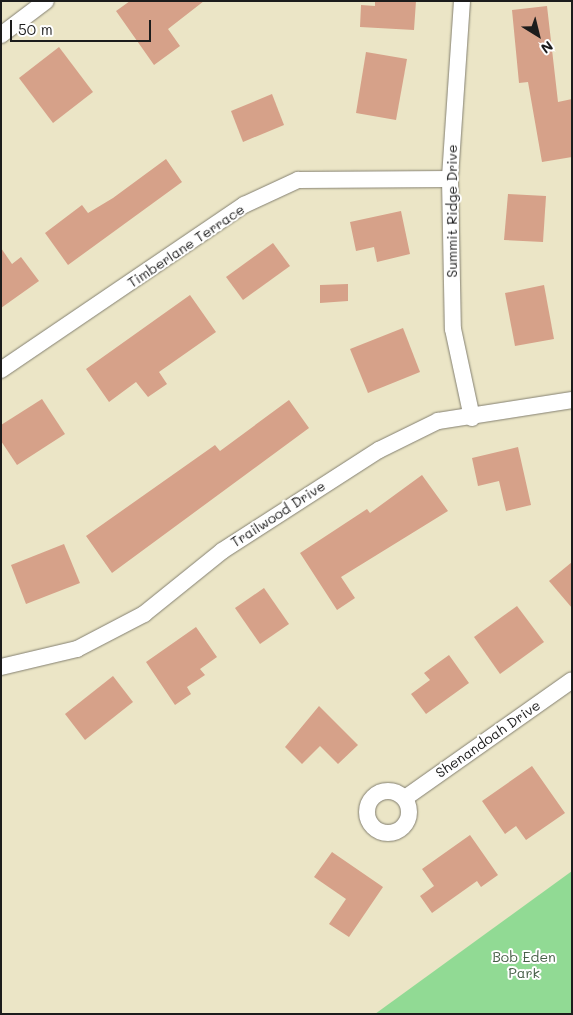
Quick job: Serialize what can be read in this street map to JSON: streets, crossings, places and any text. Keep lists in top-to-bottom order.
{
  "streets": {
    "street": [
      "Summit Ridge Drive",
      "Timberlane Terrace",
      "Trailwood Drive",
      "Shenandoah Drive"
    ]
  },
  "crossings": [
    ["Summit Ridge Drive", "Timberlane Terrace"],
    ["Summit Ridge Drive", "Trailwood Drive"]
  ],
  "parks": ["Bob Eden Park"],
  "scale_bar": "50 m",
  "north": "bottom right"
}
